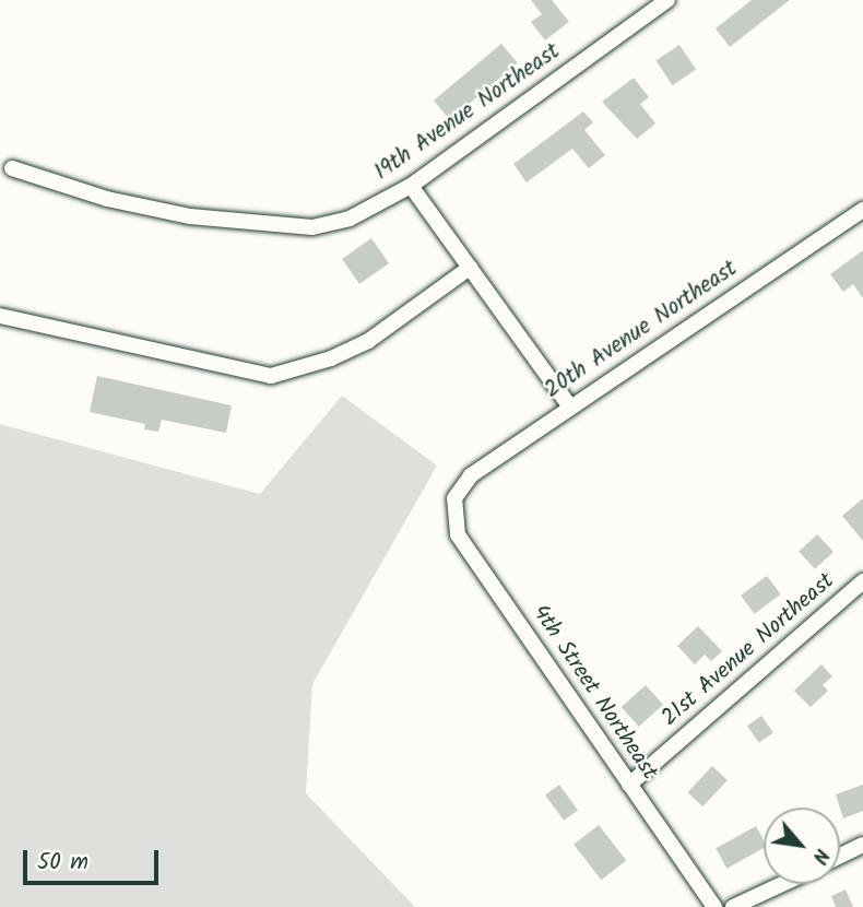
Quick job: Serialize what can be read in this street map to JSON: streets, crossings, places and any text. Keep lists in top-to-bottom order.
{
  "streets": {
    "street": [
      "19th Avenue Northeast",
      "20th Avenue Northeast",
      "21st Avenue Northeast",
      "4th Street Northeast"
    ]
  },
  "crossings": [
    ["20th Avenue Northeast", "4th Street Northeast"],
    ["21st Avenue Northeast", "4th Street Northeast"]
  ],
  "scale_bar": "50 m",
  "north": "bottom right"
}
